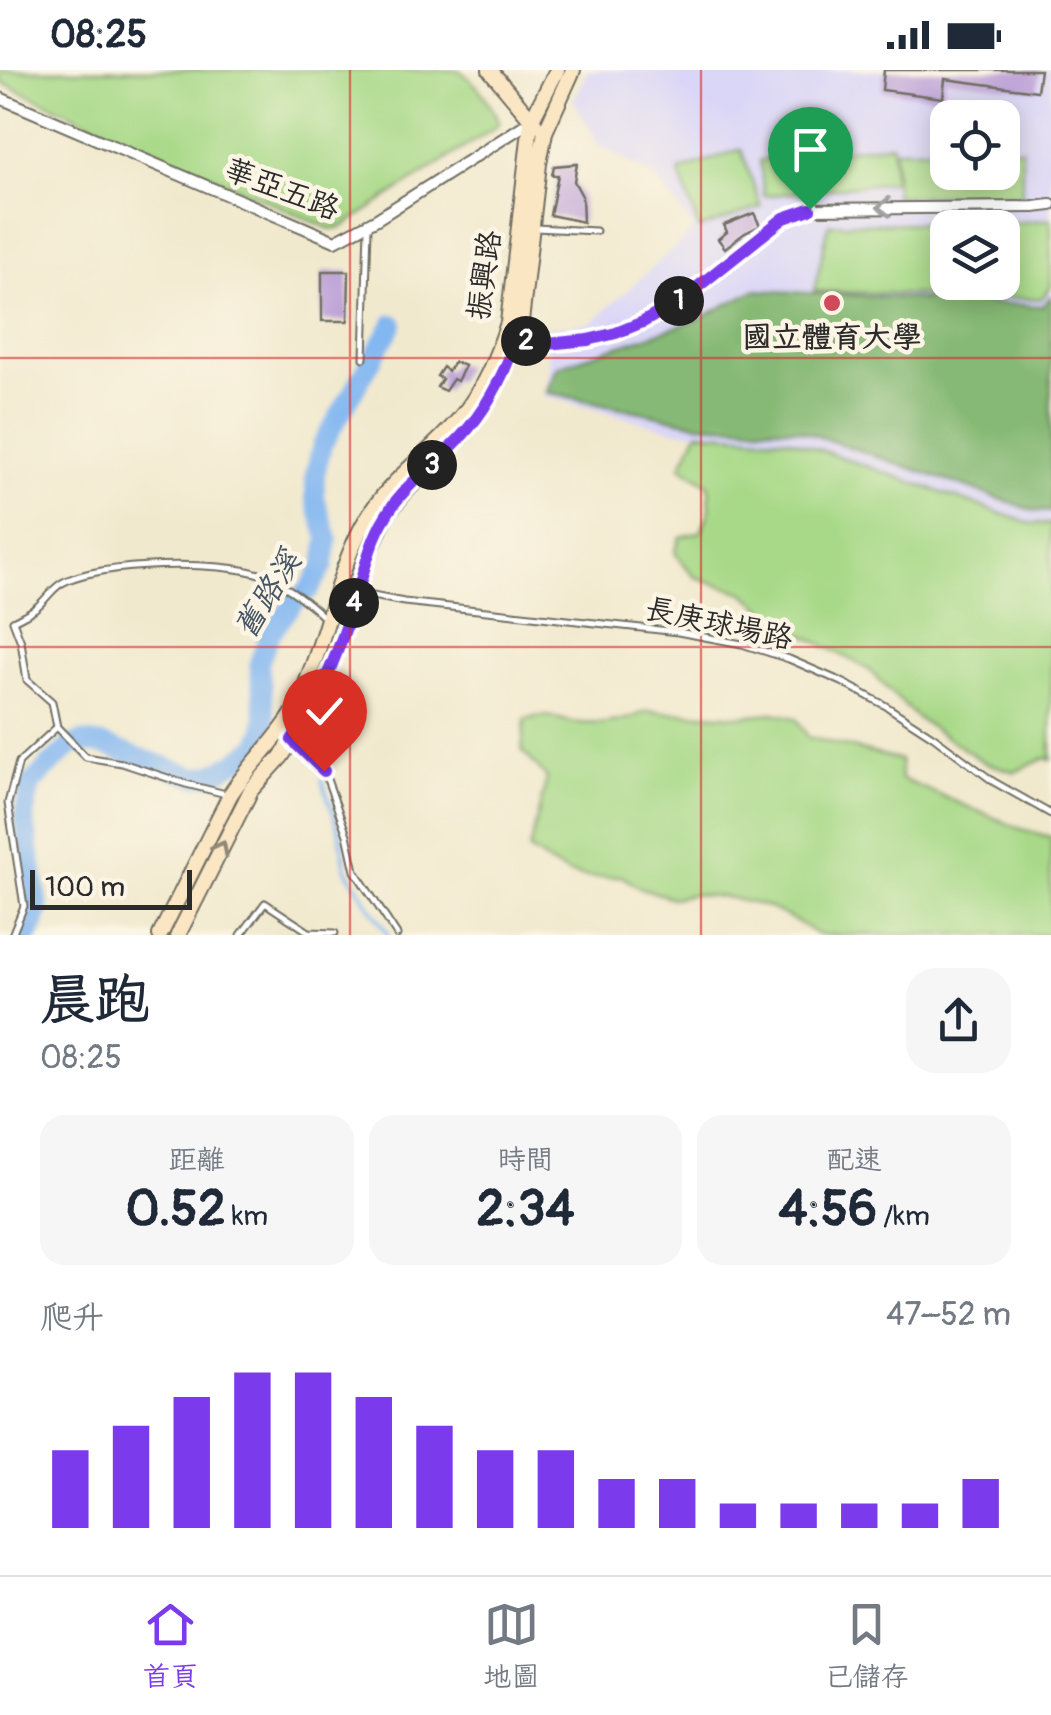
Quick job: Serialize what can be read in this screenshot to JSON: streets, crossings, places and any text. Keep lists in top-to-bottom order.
{
  "streets": {
    "street": ["華亞五路", "振興路"],
    "lane": ["長庚球場路"]
  },
  "crossings": [
    ["華亞五路", "振興路"],
    ["振興路", "長庚球場路"]
  ],
  "water": ["舊路溪"],
  "places": ["國立體育大學"],
  "scale_bar": "100 m",
  "page": {
    "status": "08:25",
    "pins": [
      "1",
      "2",
      "3",
      "4"
    ],
    "scale": "100 m",
    "heading": ["晨跑", "08:25"],
    "stats": [
      ["距離", "0.52 km"],
      ["時間", "2:34"],
      ["配速", "4:56 /km"]
    ],
    "chart": ["爬升", "47–52 m"],
    "tabs": ["首頁", "地圖", "已儲存"]
  }
}
